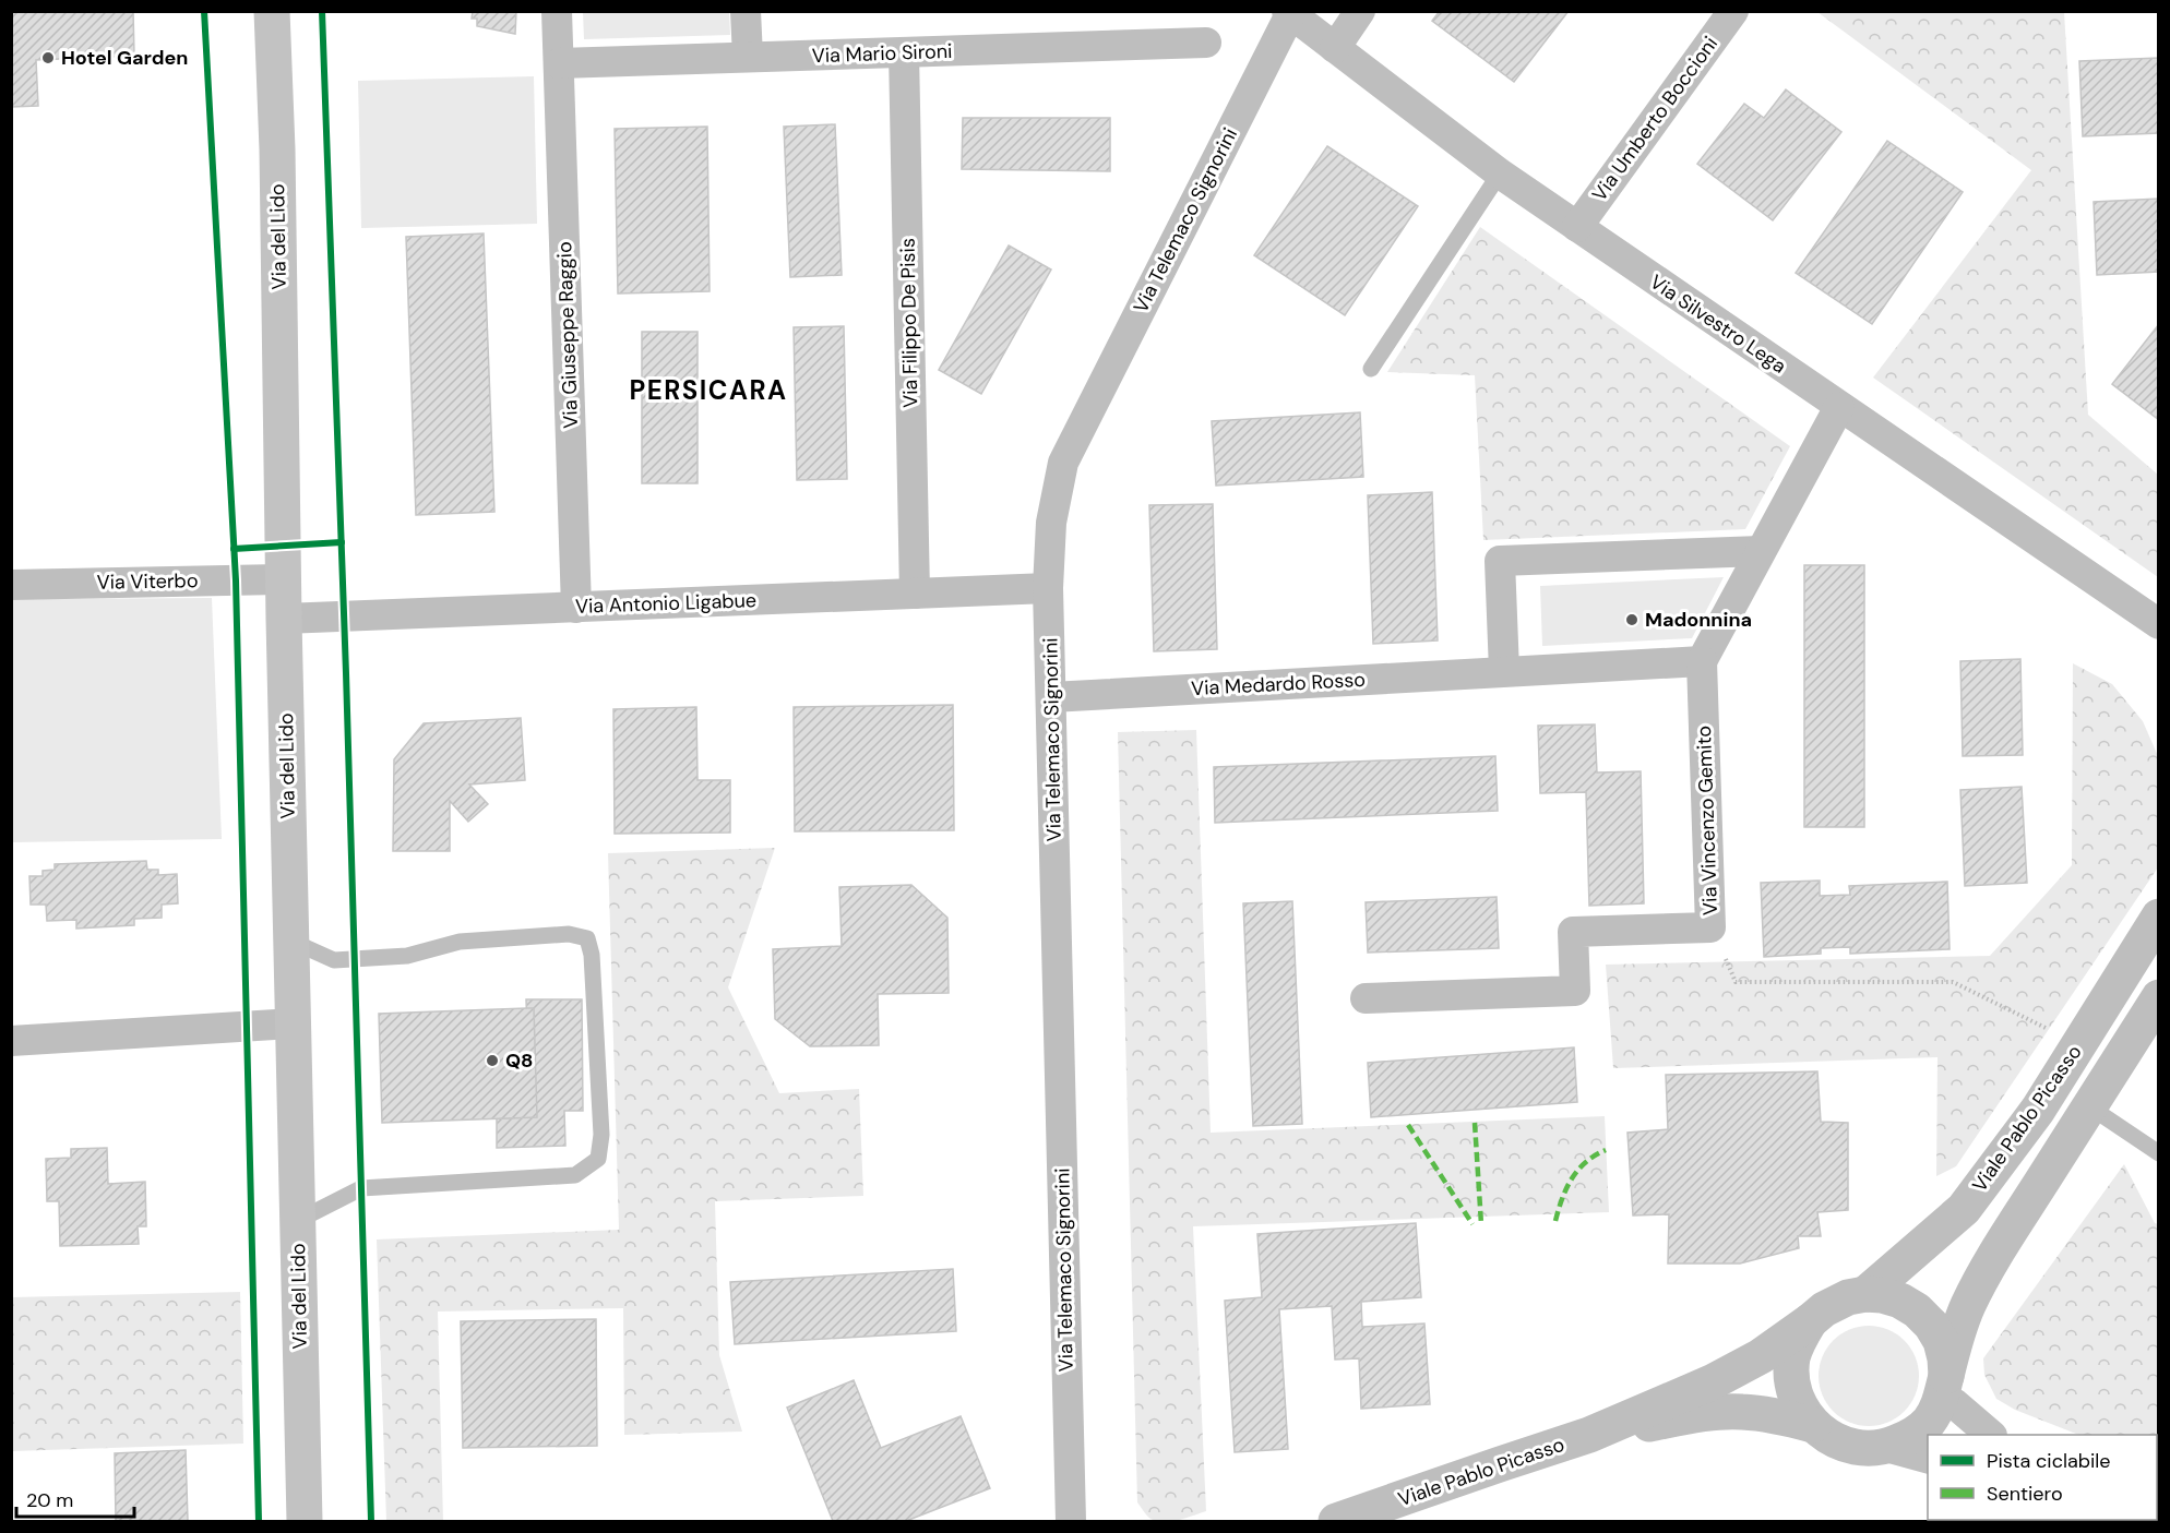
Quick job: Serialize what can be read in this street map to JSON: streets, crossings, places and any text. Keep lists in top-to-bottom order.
{
  "streets": {
    "main road": ["Via del Lido"],
    "street": [
      "Via Mario Sironi",
      "Via Umberto Boccioni",
      "Via Telemaco Signorini",
      "Via Filippo De Pisis",
      "Via Silvestro Lega",
      "Via Giuseppe Raggio",
      "Via Viterbo",
      "Via Antonio Ligabue",
      "Via Medardo Rosso",
      "Via Vincenzo Gemito",
      "Viale Pablo Picasso"
    ]
  },
  "crossings": [
    ["Via Mario Sironi", "Via Filippo De Pisis"],
    ["Via Mario Sironi", "Via Giuseppe Raggio"],
    ["Via Umberto Boccioni", "Via Silvestro Lega"],
    ["Via Telemaco Signorini", "Via Silvestro Lega"],
    ["Via Telemaco Signorini", "Via Antonio Ligabue"],
    ["Via Telemaco Signorini", "Via Medardo Rosso"],
    ["Via del Lido", "Via Viterbo"],
    ["Via del Lido", "Via Antonio Ligabue"],
    ["Via Filippo De Pisis", "Via Antonio Ligabue"],
    ["Via Giuseppe Raggio", "Via Antonio Ligabue"],
    ["Via Medardo Rosso", "Via Vincenzo Gemito"]
  ],
  "districts": ["PERSICARA"],
  "places": ["Hotel Garden", "Madonnina", "Q8"],
  "legend": ["Pista ciclabile", "Sentiero"],
  "scale_bar": "20 m"
}
